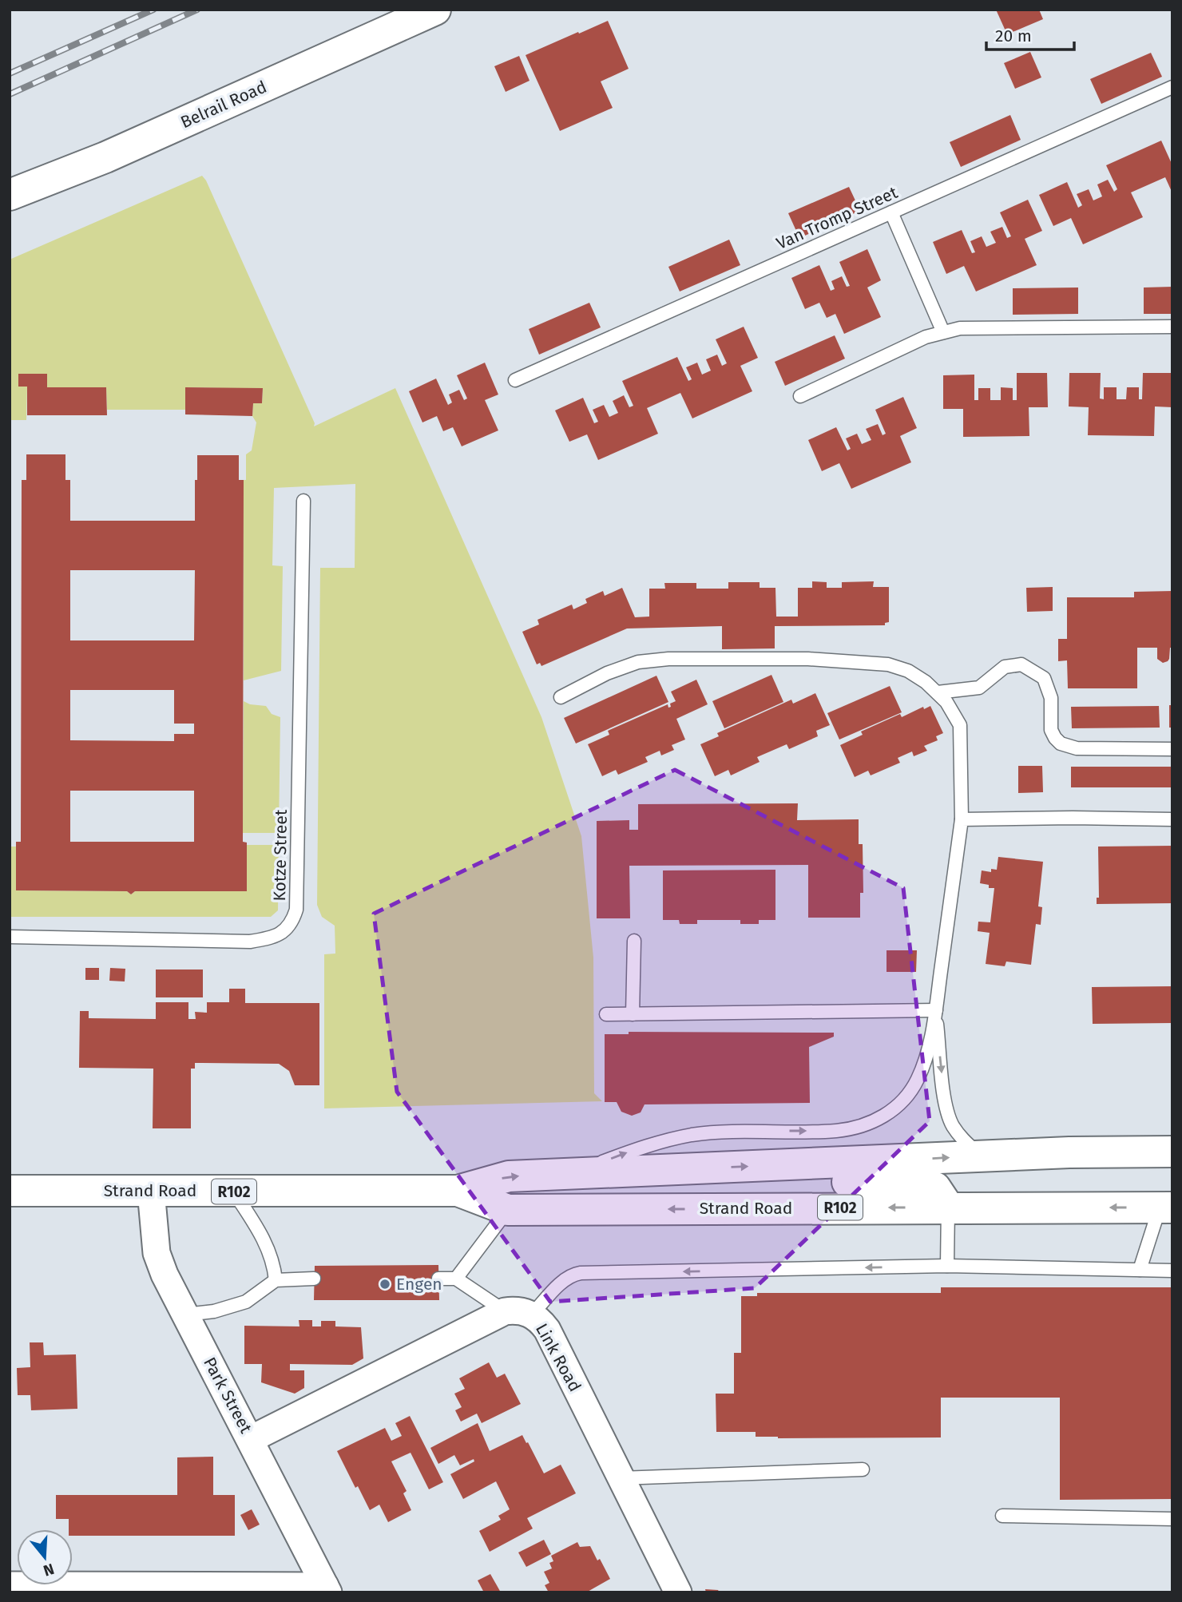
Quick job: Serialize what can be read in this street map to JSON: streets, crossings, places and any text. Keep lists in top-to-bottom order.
{
  "streets": {
    "main road": ["Belrail Road", "Strand Road", "R102"],
    "street": ["Link Road", "Park Street"],
    "lane": ["Van Tromp Street", "Kotze Street"]
  },
  "crossings": [
    ["Strand Road", "Park Street"]
  ],
  "places": ["Engen"],
  "scale_bar": "20 m",
  "north": "bottom"
}
